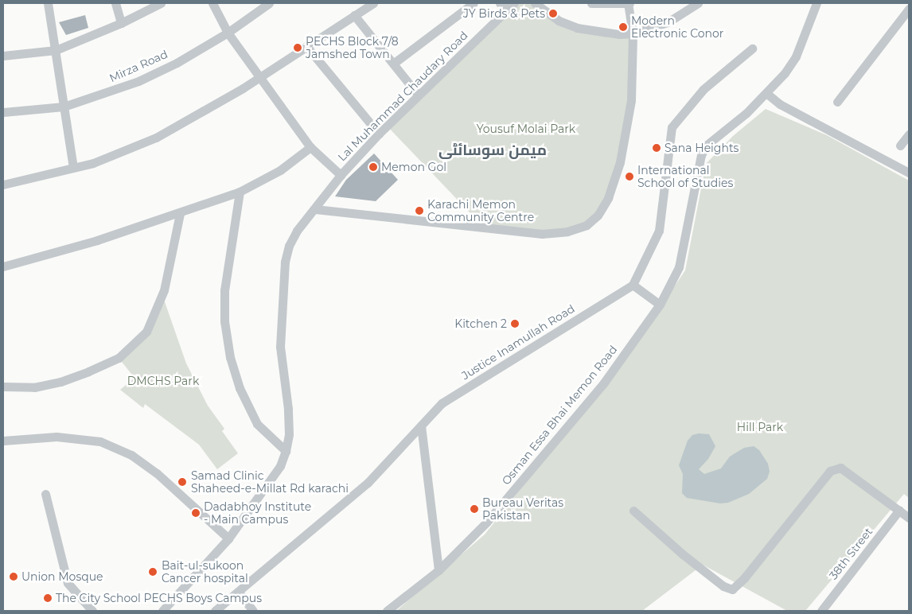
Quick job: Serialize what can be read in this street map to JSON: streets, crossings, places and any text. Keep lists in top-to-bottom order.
{
  "streets": {
    "street": [
      "Mirza Road",
      "Lal Muhammad Chaudary Road",
      "Justice Inamullah Road",
      "Osman Essa Bhai Memon Road",
      "38th Street"
    ]
  },
  "districts": ["میمن سوسائٹی"],
  "parks": ["Yousuf Molai Park", "DMCHS Park", "Hill Park"],
  "places": [
    "JY Birds & Pets",
    "Modern Electronic Conor",
    "PECHS Block 7/8 Jamshed Town",
    "Sana Heights",
    "Memon Gol",
    "International School of Studies",
    "Karachi Memon Community Centre",
    "Kitchen 2",
    "Samad Clinic Shaheed-e-Millat Rd karachi",
    "Bureau Veritas Pakistan",
    "Dadabhoy Institute - Main Campus",
    "Bait-ul-sukoon Cancer hospital",
    "Union Mosque",
    "The City School PECHS Boys Campus"
  ]
}
